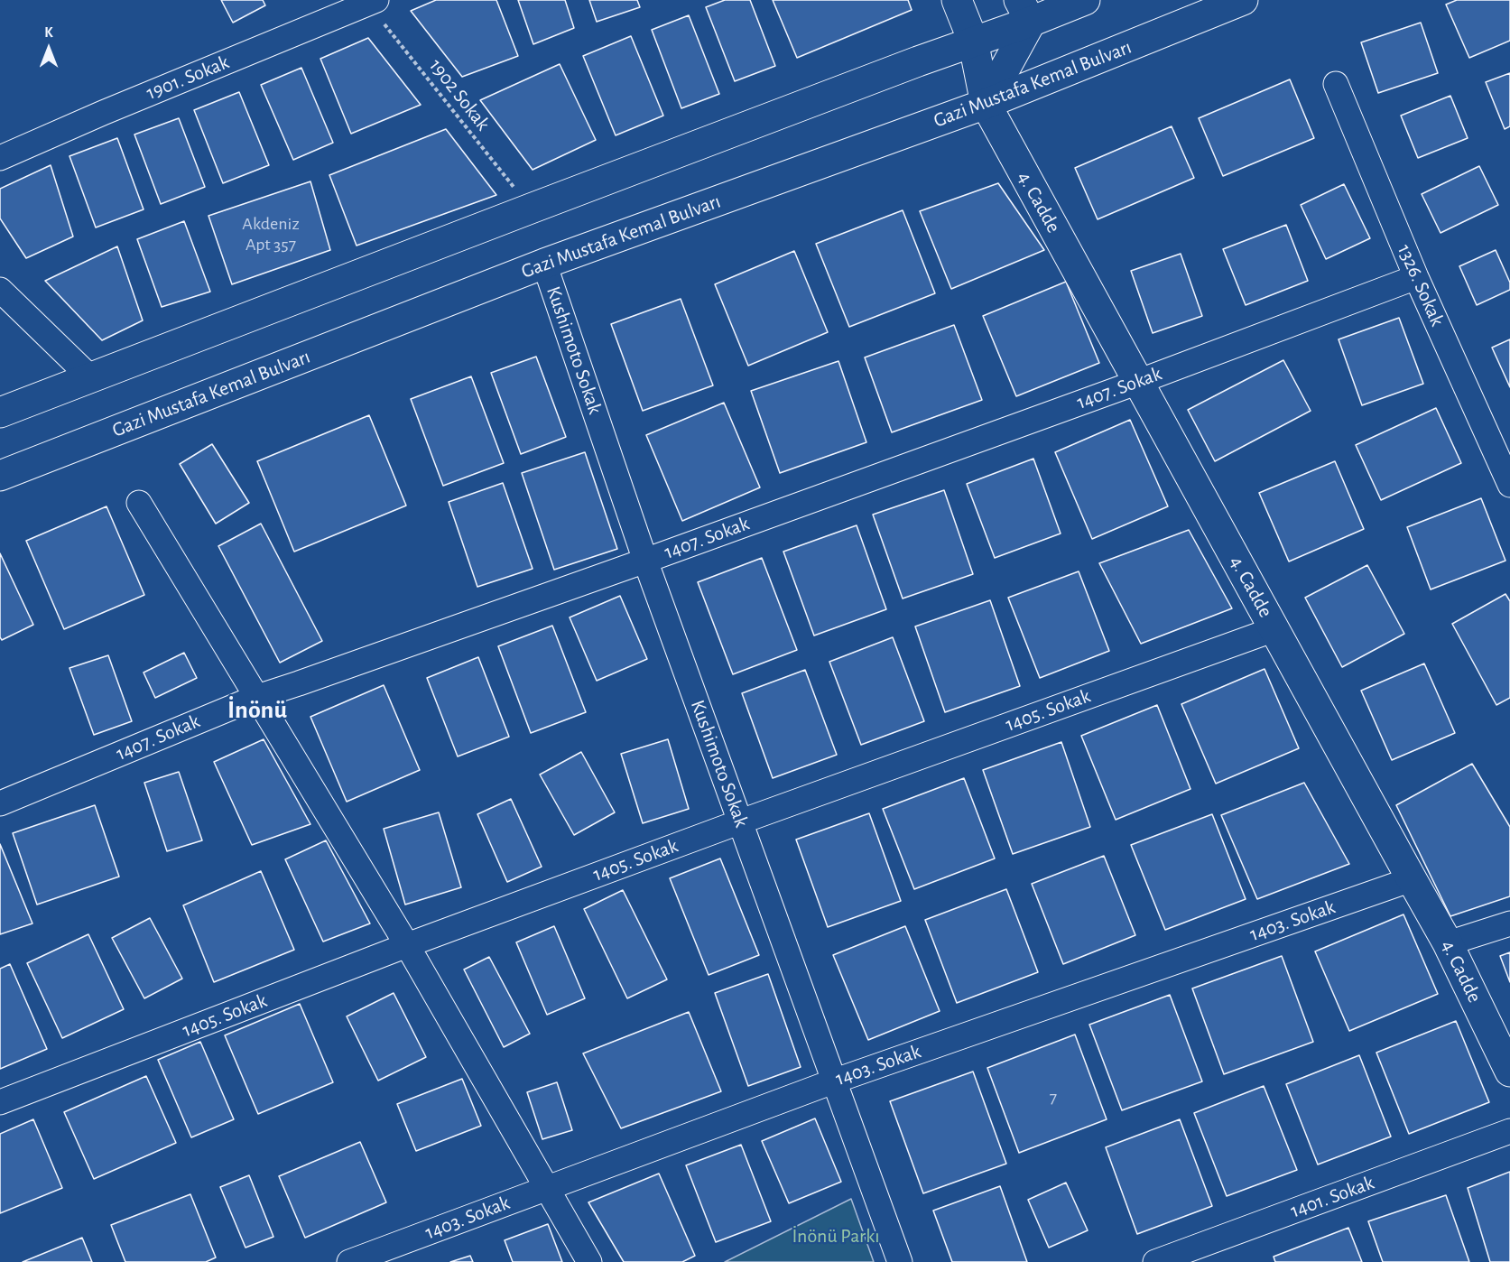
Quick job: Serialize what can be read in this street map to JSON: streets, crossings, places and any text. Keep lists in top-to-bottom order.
{
  "streets": {
    "main road": ["Gazi Mustafa Kemal Bulvarı", "4. Cadde"],
    "street": [
      "1901. Sokak",
      "1326. Sokak",
      "Kushimoto Sokak",
      "1407. Sokak",
      "1405. Sokak",
      "1403. Sokak",
      "1401. Sokak"
    ],
    "path": ["1902 Sokak"]
  },
  "crossings": [
    ["1901. Sokak", "1902 Sokak"],
    ["Gazi Mustafa Kemal Bulvarı", "4. Cadde"],
    ["Gazi Mustafa Kemal Bulvarı", "Kushimoto Sokak"],
    ["4. Cadde", "1407. Sokak"],
    ["4. Cadde", "1405. Sokak"],
    ["4. Cadde", "1403. Sokak"],
    ["1326. Sokak", "1407. Sokak"],
    ["Kushimoto Sokak", "1407. Sokak"],
    ["Kushimoto Sokak", "1405. Sokak"],
    ["Kushimoto Sokak", "1403. Sokak"]
  ],
  "districts": ["İnönü"],
  "parks": ["İnönü Parkı"],
  "house_numbers": ["Akdeniz Apt 357", "7"],
  "north": "top"
}
